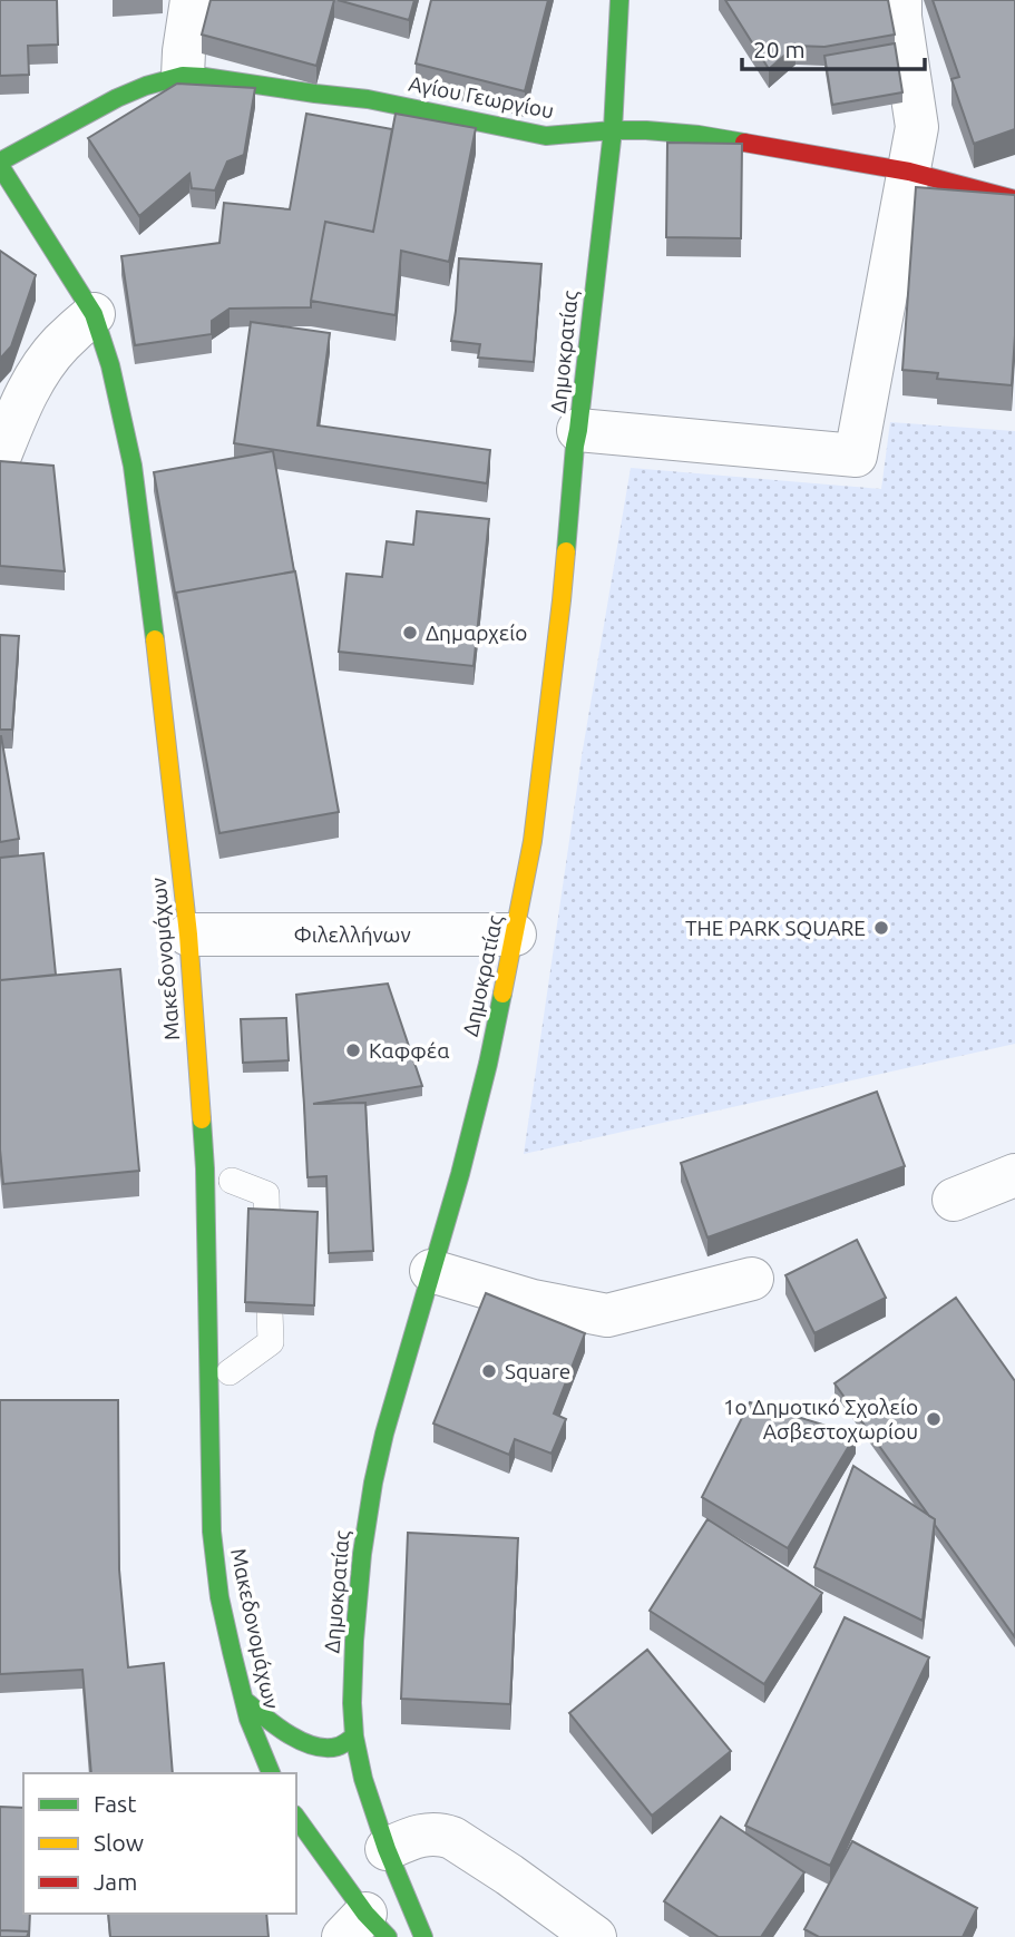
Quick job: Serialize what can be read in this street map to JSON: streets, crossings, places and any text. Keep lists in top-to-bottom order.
{
  "streets": {
    "main road": ["Αγίου Γεωργίου", "Δημοκρατίας", "Μακεδονομάχων"],
    "street": ["Φιλελλήνων"]
  },
  "crossings": [
    ["Αγίου Γεωργίου", "Δημοκρατίας"],
    ["Αγίου Γεωργίου", "Μακεδονομάχων"],
    ["Δημοκρατίας", "Φιλελλήνων"],
    ["Φιλελλήνων", "Μακεδονομάχων"]
  ],
  "places": [
    "Δημαρχείο",
    "THE PARK SQUARE",
    "Καφφέα",
    "Square",
    "1ο Δημοτικό Σχολείο Ασβεστοχωρίου"
  ],
  "legend": ["Fast", "Slow", "Jam"],
  "scale_bar": "20 m"
}
